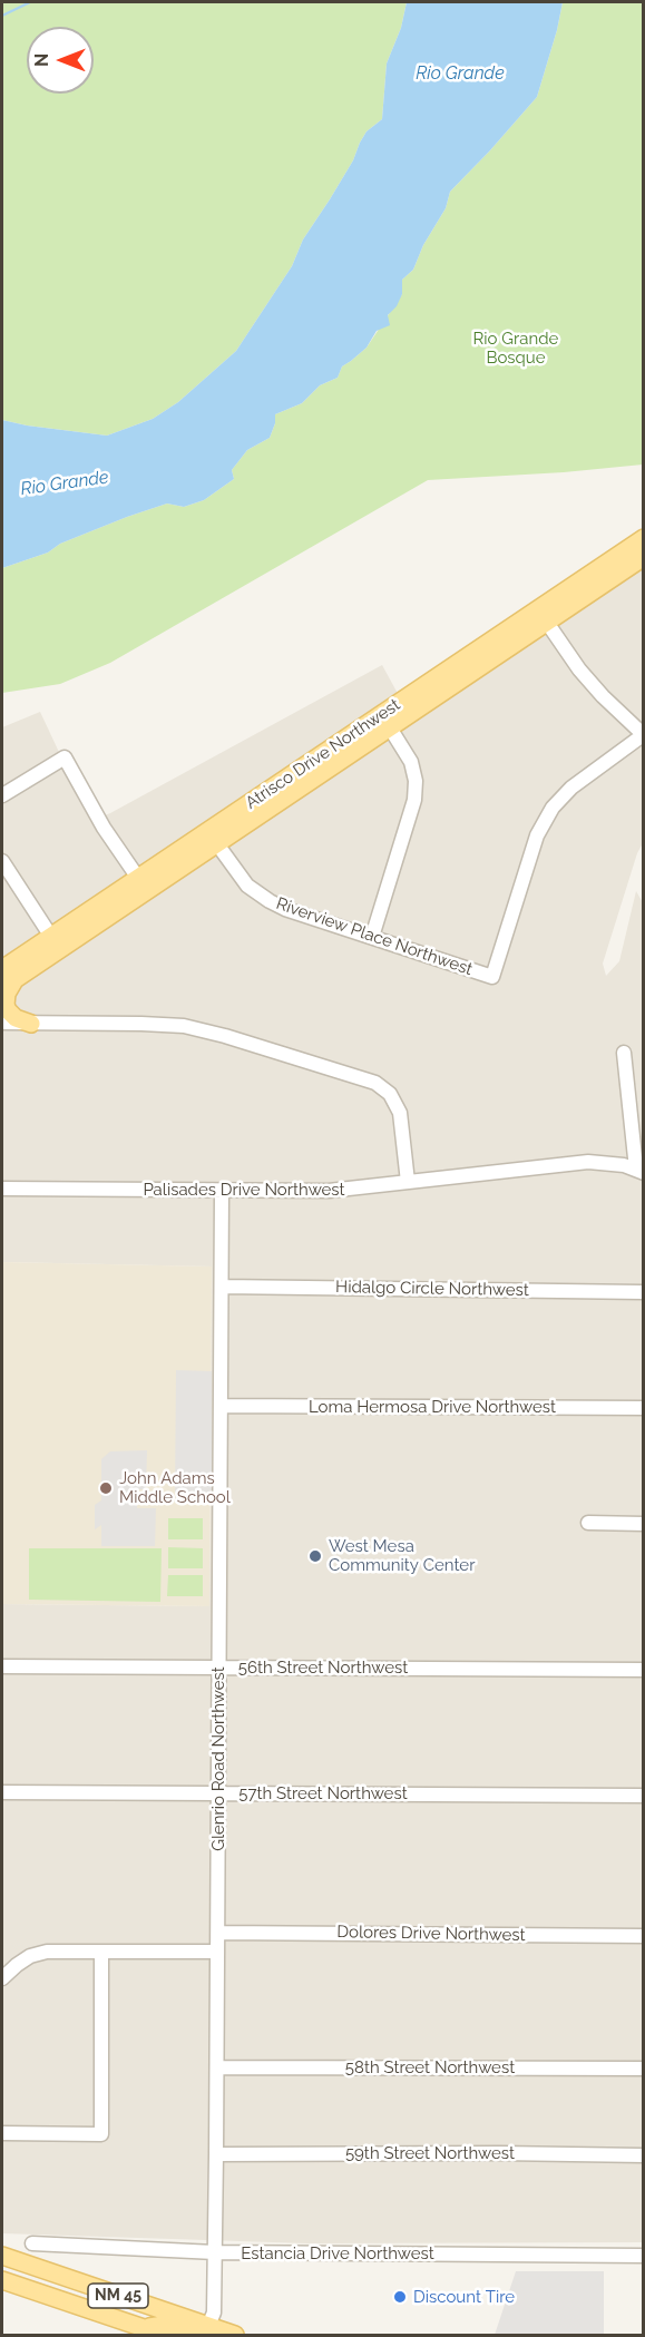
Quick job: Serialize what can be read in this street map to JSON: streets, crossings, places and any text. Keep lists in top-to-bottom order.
{
  "streets": {
    "main road": ["Atrisco Drive Northwest", "NM 45"],
    "street": [
      "Riverview Place Northwest",
      "Palisades Drive Northwest",
      "Hidalgo Circle Northwest",
      "Loma Hermosa Drive Northwest",
      "56th Street Northwest",
      "Glenrio Road Northwest",
      "57th Street Northwest",
      "Dolores Drive Northwest",
      "58th Street Northwest",
      "59th Street Northwest",
      "Estancia Drive Northwest"
    ]
  },
  "crossings": [
    ["Atrisco Drive Northwest", "Riverview Place Northwest"],
    ["Palisades Drive Northwest", "Glenrio Road Northwest"],
    ["Hidalgo Circle Northwest", "Glenrio Road Northwest"],
    ["Loma Hermosa Drive Northwest", "Glenrio Road Northwest"],
    ["56th Street Northwest", "Glenrio Road Northwest"],
    ["Glenrio Road Northwest", "57th Street Northwest"],
    ["Glenrio Road Northwest", "Dolores Drive Northwest"],
    ["Glenrio Road Northwest", "58th Street Northwest"],
    ["Glenrio Road Northwest", "59th Street Northwest"],
    ["Glenrio Road Northwest", "Estancia Drive Northwest"],
    ["Glenrio Road Northwest", "NM 45"]
  ],
  "water": ["Rio Grande"],
  "parks": ["Rio Grande Bosque"],
  "places": ["John Adams Middle School", "West Mesa Community Center", "Discount Tire"],
  "north": "left"
}
